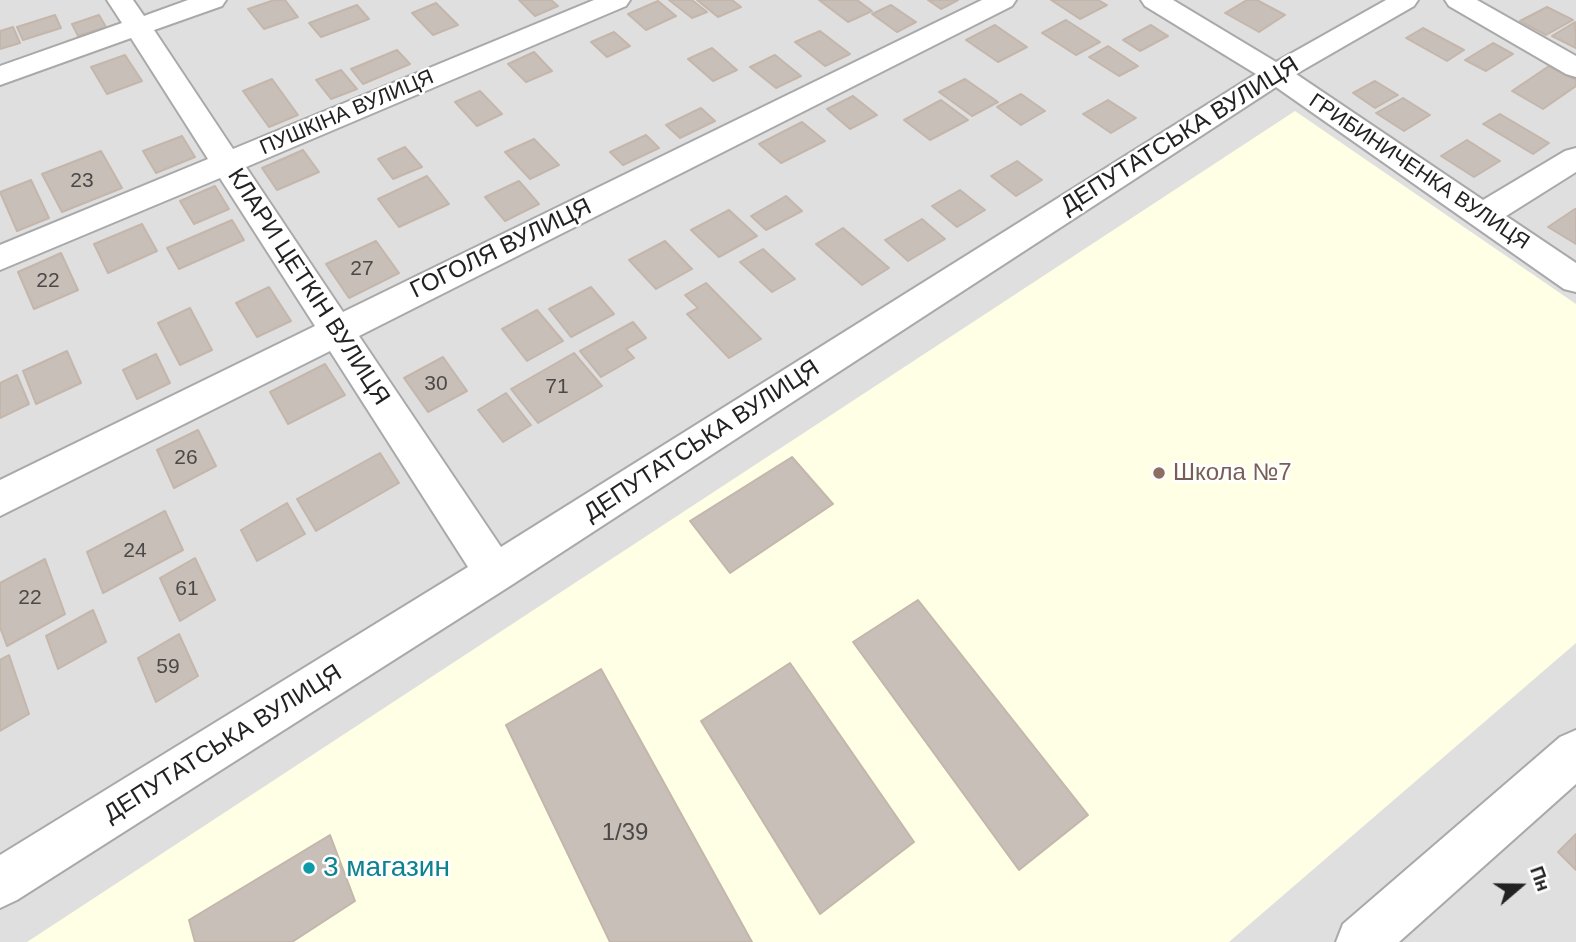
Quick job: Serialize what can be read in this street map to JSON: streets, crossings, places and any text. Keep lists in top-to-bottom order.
{
  "streets": {
    "street": [
      "ПУШКІНА ВУЛИЦЯ",
      "ДЕПУТАТСЬКА ВУЛИЦЯ",
      "ГРИБИНИЧЕНКА ВУЛИЦЯ",
      "ГОГОЛЯ ВУЛИЦЯ",
      "КЛАРИ ЦЕТКІН ВУЛИЦЯ"
    ]
  },
  "crossings": [
    ["ПУШКІНА ВУЛИЦЯ", "КЛАРИ ЦЕТКІН ВУЛИЦЯ"],
    ["ДЕПУТАТСЬКА ВУЛИЦЯ", "ГРИБИНИЧЕНКА ВУЛИЦЯ"],
    ["ДЕПУТАТСЬКА ВУЛИЦЯ", "КЛАРИ ЦЕТКІН ВУЛИЦЯ"],
    ["ГОГОЛЯ ВУЛИЦЯ", "КЛАРИ ЦЕТКІН ВУЛИЦЯ"]
  ],
  "places": ["Школа №7", "3 магазин"],
  "house_numbers": [
    "23",
    "27",
    "22",
    "30",
    "71",
    "26",
    "24",
    "61",
    "22",
    "59",
    "1/39"
  ],
  "north": "right"
}
